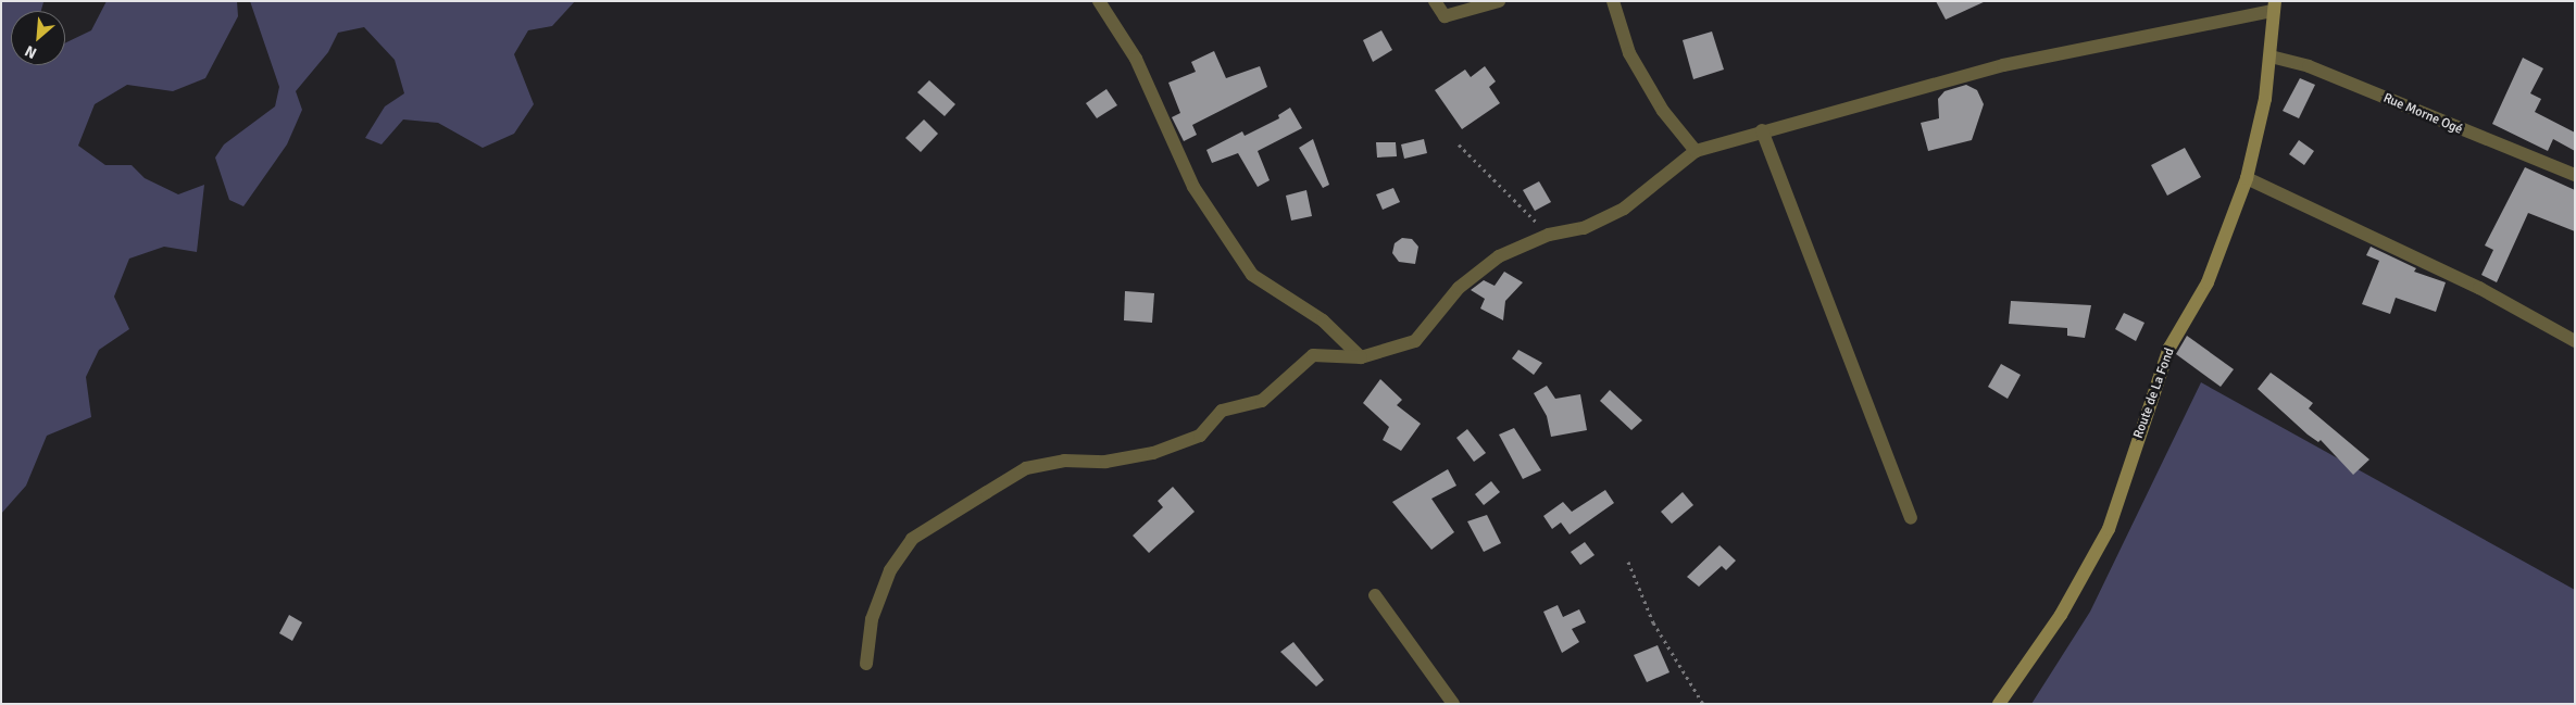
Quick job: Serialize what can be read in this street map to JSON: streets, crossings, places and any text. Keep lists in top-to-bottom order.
{
  "streets": {
    "street": ["Rue Morne Ogé", "Route de La Fond"]
  },
  "crossings": [
    ["Rue Morne Ogé", "Route de La Fond"]
  ],
  "north": "bottom left"
}
